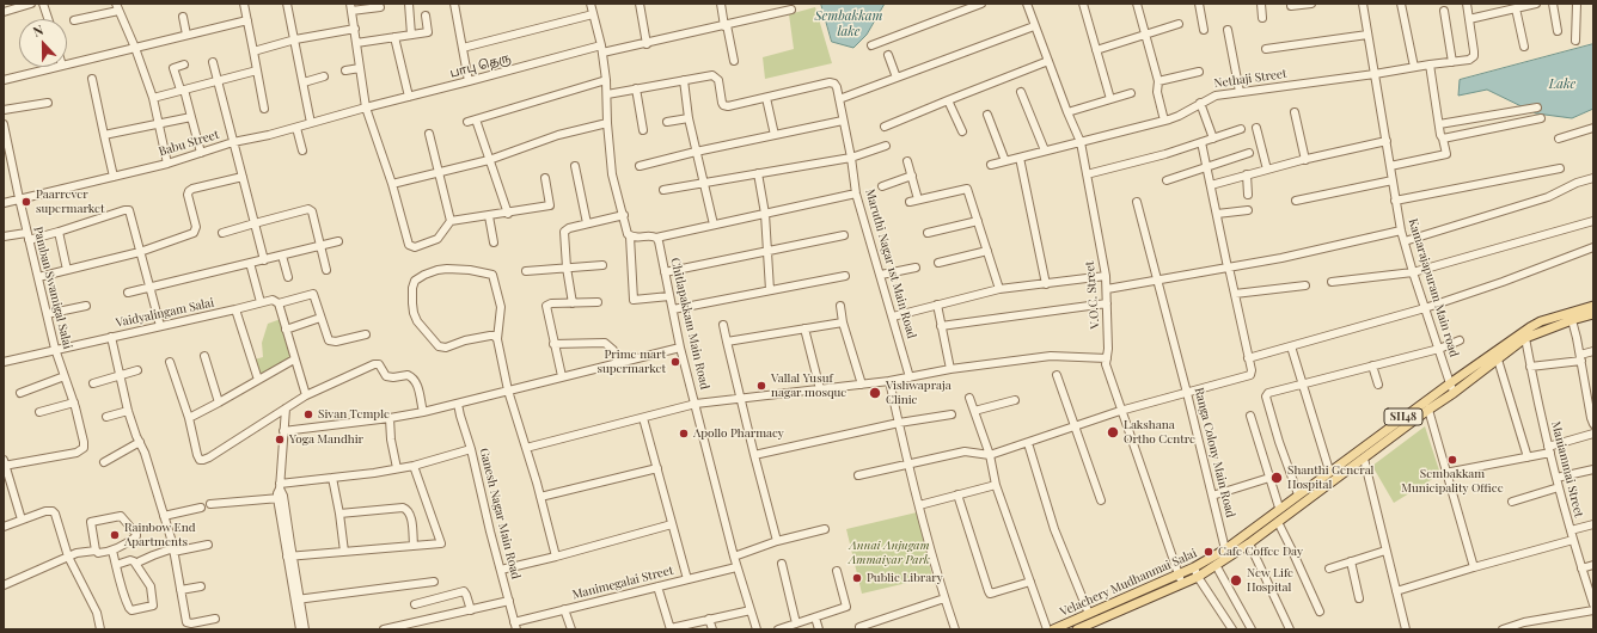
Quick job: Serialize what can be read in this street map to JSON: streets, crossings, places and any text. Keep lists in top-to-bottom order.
{
  "streets": {
    "main road": ["SH48", "Velachery Mudhanmai Salai"],
    "street": [
      "பாபு தெரு",
      "Nethaji Street",
      "Babu Street",
      "Maruthi Nagar 1st Main Road",
      "Pamban Swamigal Salai",
      "Kamarajapuram Main road",
      "V.O.C. Street",
      "Vaidyalingam Salai",
      "Chitlapakkam Main Road",
      "Ranga Colony Main Road",
      "Maniammai Street",
      "Ganesh Nagar Main Road",
      "Manimegalai Street"
    ]
  },
  "crossings": [
    ["பாபு தெரு", "Babu Street"],
    ["Nethaji Street", "Kamarajapuram Main road"],
    ["Nethaji Street", "V.O.C. Street"],
    ["Babu Street", "Pamban Swamigal Salai"],
    ["Pamban Swamigal Salai", "Vaidyalingam Salai"],
    ["Kamarajapuram Main road", "Velachery Mudhanmai Salai"],
    ["V.O.C. Street", "Velachery Mudhanmai Salai"],
    ["Chitlapakkam Main Road", "Manimegalai Street"],
    ["Ranga Colony Main Road", "Velachery Mudhanmai Salai"],
    ["Maniammai Street", "Velachery Mudhanmai Salai"],
    ["Ganesh Nagar Main Road", "Manimegalai Street"]
  ],
  "water": ["Sembakkam lake", "Lake"],
  "parks": ["Annai Anjugam Ammaiyar Park"],
  "places": [
    "Paarrever supermarket",
    "Prime mart supermarket",
    "Vallal Yusuf nagar mosque",
    "Vishwapraja Clinic",
    "Sivan Temple",
    "Lakshana Ortho Centre",
    "Apollo Pharmacy",
    "Yoga Mandhir",
    "Sembakkam Municipality Office",
    "Shanthi General Hospital",
    "Rainbow End Apartments",
    "Cafe Coffee Day",
    "Public Library",
    "New Life Hospital"
  ],
  "north": "top"
}
